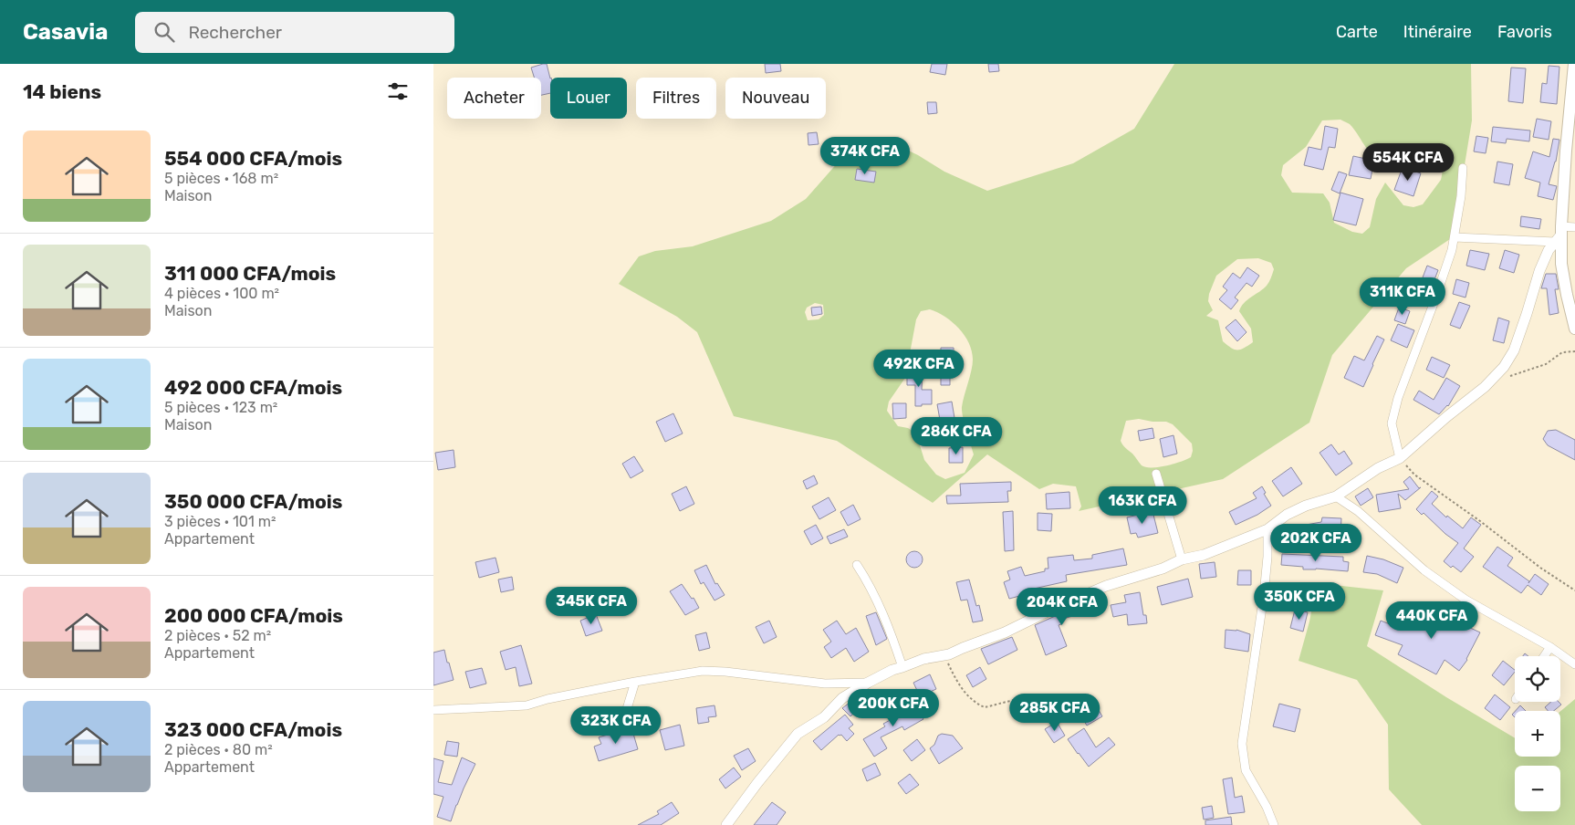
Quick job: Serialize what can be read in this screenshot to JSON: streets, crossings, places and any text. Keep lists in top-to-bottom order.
{
  "page": {
    "header": "Casavia",
    "search": "Rechercher",
    "nav": ["Carte", "Itinéraire", "Favoris"],
    "heading": "14 biens",
    "chip": [
      "Acheter",
      "Louer",
      "Filtres",
      "Nouveau"
    ],
    "list": [
      {
        "name": "554 000 CFA/mois",
        "note": "5 pièces · 168 m² · Maison"
      },
      {
        "name": "311 000 CFA/mois",
        "note": "4 pièces · 100 m² · Maison"
      },
      {
        "name": "492 000 CFA/mois",
        "note": "5 pièces · 123 m² · Maison"
      },
      {
        "name": "350 000 CFA/mois",
        "note": "3 pièces · 101 m² · Appartement"
      },
      {
        "name": "200 000 CFA/mois",
        "note": "2 pièces · 52 m² · Appartement"
      },
      {
        "name": "323 000 CFA/mois",
        "note": "2 pièces · 80 m² · Appartement"
      }
    ],
    "price": [
      "374K CFA",
      "554K CFA",
      "311K CFA",
      "492K CFA",
      "286K CFA",
      "163K CFA",
      "202K CFA",
      "350K CFA",
      "345K CFA",
      "204K CFA",
      "440K CFA",
      "200K CFA",
      "285K CFA",
      "323K CFA"
    ],
    "map_buttons": ["+", "−"]
  }
}
